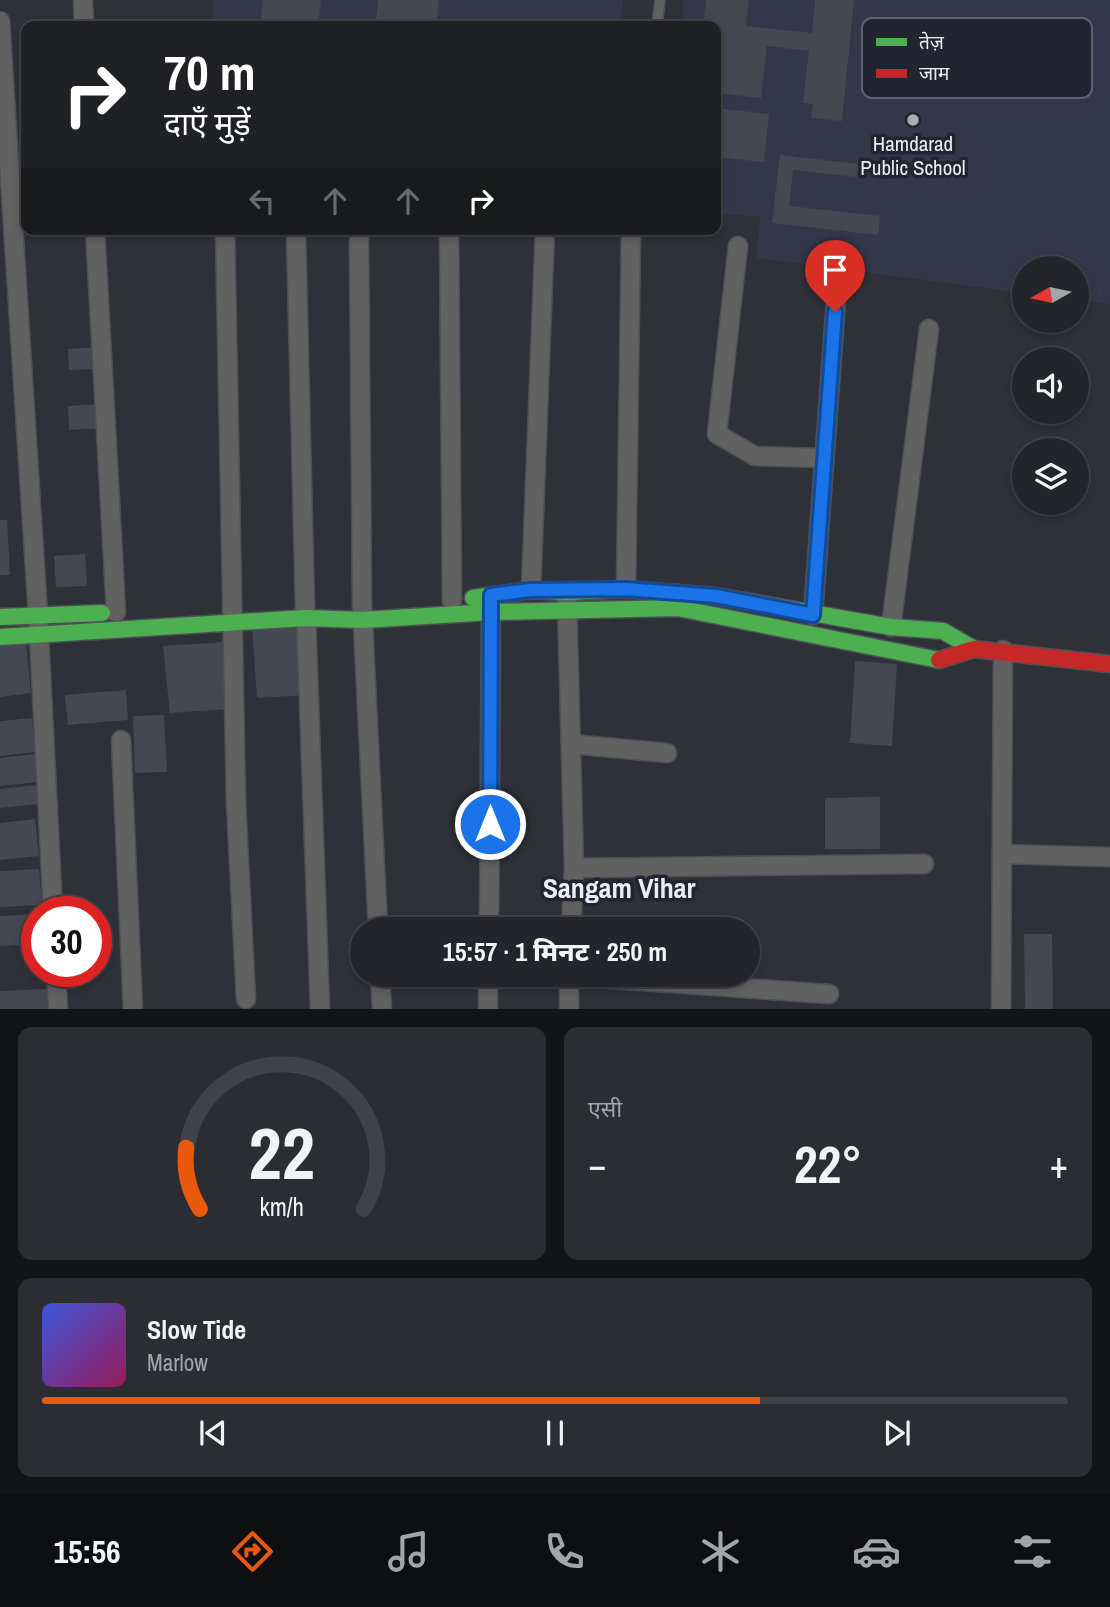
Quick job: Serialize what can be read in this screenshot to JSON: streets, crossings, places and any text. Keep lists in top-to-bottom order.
{
  "districts": ["Sangam Vihar"],
  "places": ["Hamdarad Public School"],
  "legend": ["तेज़", "जाम"],
  "north": "left",
  "page": {
    "turn": ["70 m", "दाएँ मुड़ें"],
    "limit": "30",
    "trip": "15:57 · 1 मिनट · 250 m",
    "tile": "एसी",
    "heat": ["−", "22°", "+"],
    "song": ["Slow Tide", "Marlow"],
    "tabs": "15:56",
    "gauge": ["22", "km/h"]
  }
}
